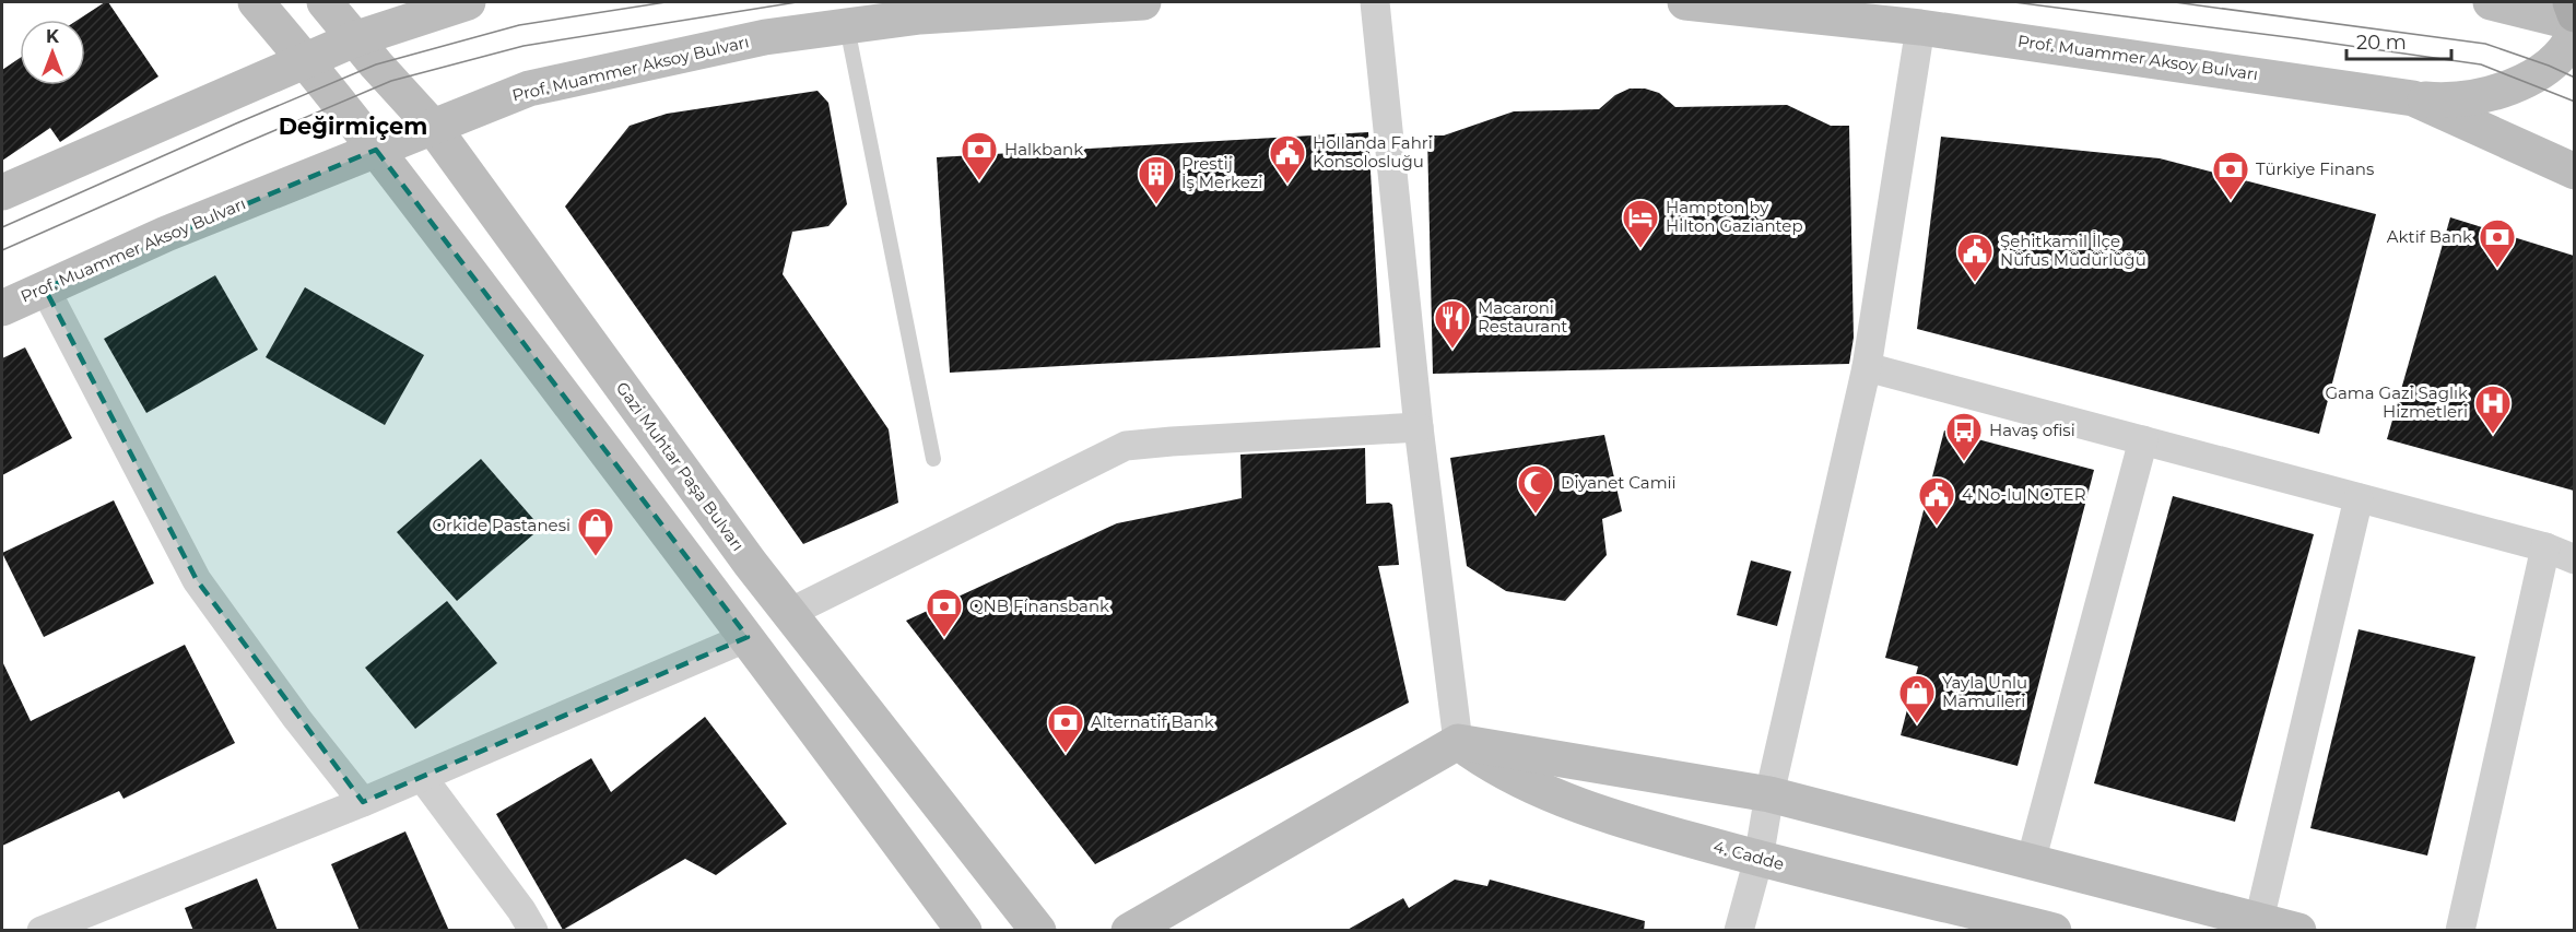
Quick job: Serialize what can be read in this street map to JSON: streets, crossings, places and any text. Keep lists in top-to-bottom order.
{
  "streets": {
    "main road": ["Prof. Muammer Aksoy Bulvarı", "Gazi Muhtar Paşa Bulvarı", "4. Cadde"]
  },
  "crossings": [
    ["Prof. Muammer Aksoy Bulvarı", "Gazi Muhtar Paşa Bulvarı"]
  ],
  "districts": ["Değirmiçem"],
  "places": {
    "bank": [
      "Halkbank",
      "Türkiye Finans",
      "Aktif Bank",
      "QNB Finansbank",
      "Alternatif Bank"
    ],
    "public building": ["Hollanda Fahri Konsolosluğu", "Şehitkamil İlçe Nüfus Müdürlüğü", "4 No-lu NOTER"],
    "building": ["Prestij İş Merkezi"],
    "hotel": ["Hampton by Hilton Gaziantep"],
    "restaurant": ["Macaroni Restaurant"],
    "hospital": ["Gama Gazi Saglık Hizmetleri"],
    "bus stop": ["Havaş ofisi"],
    "mosque": ["Diyanet Camii"],
    "shop": ["Orkide Pastanesi", "Yayla Unlu Mamulleri"]
  },
  "scale_bar": "20 m",
  "north": "top"
}
